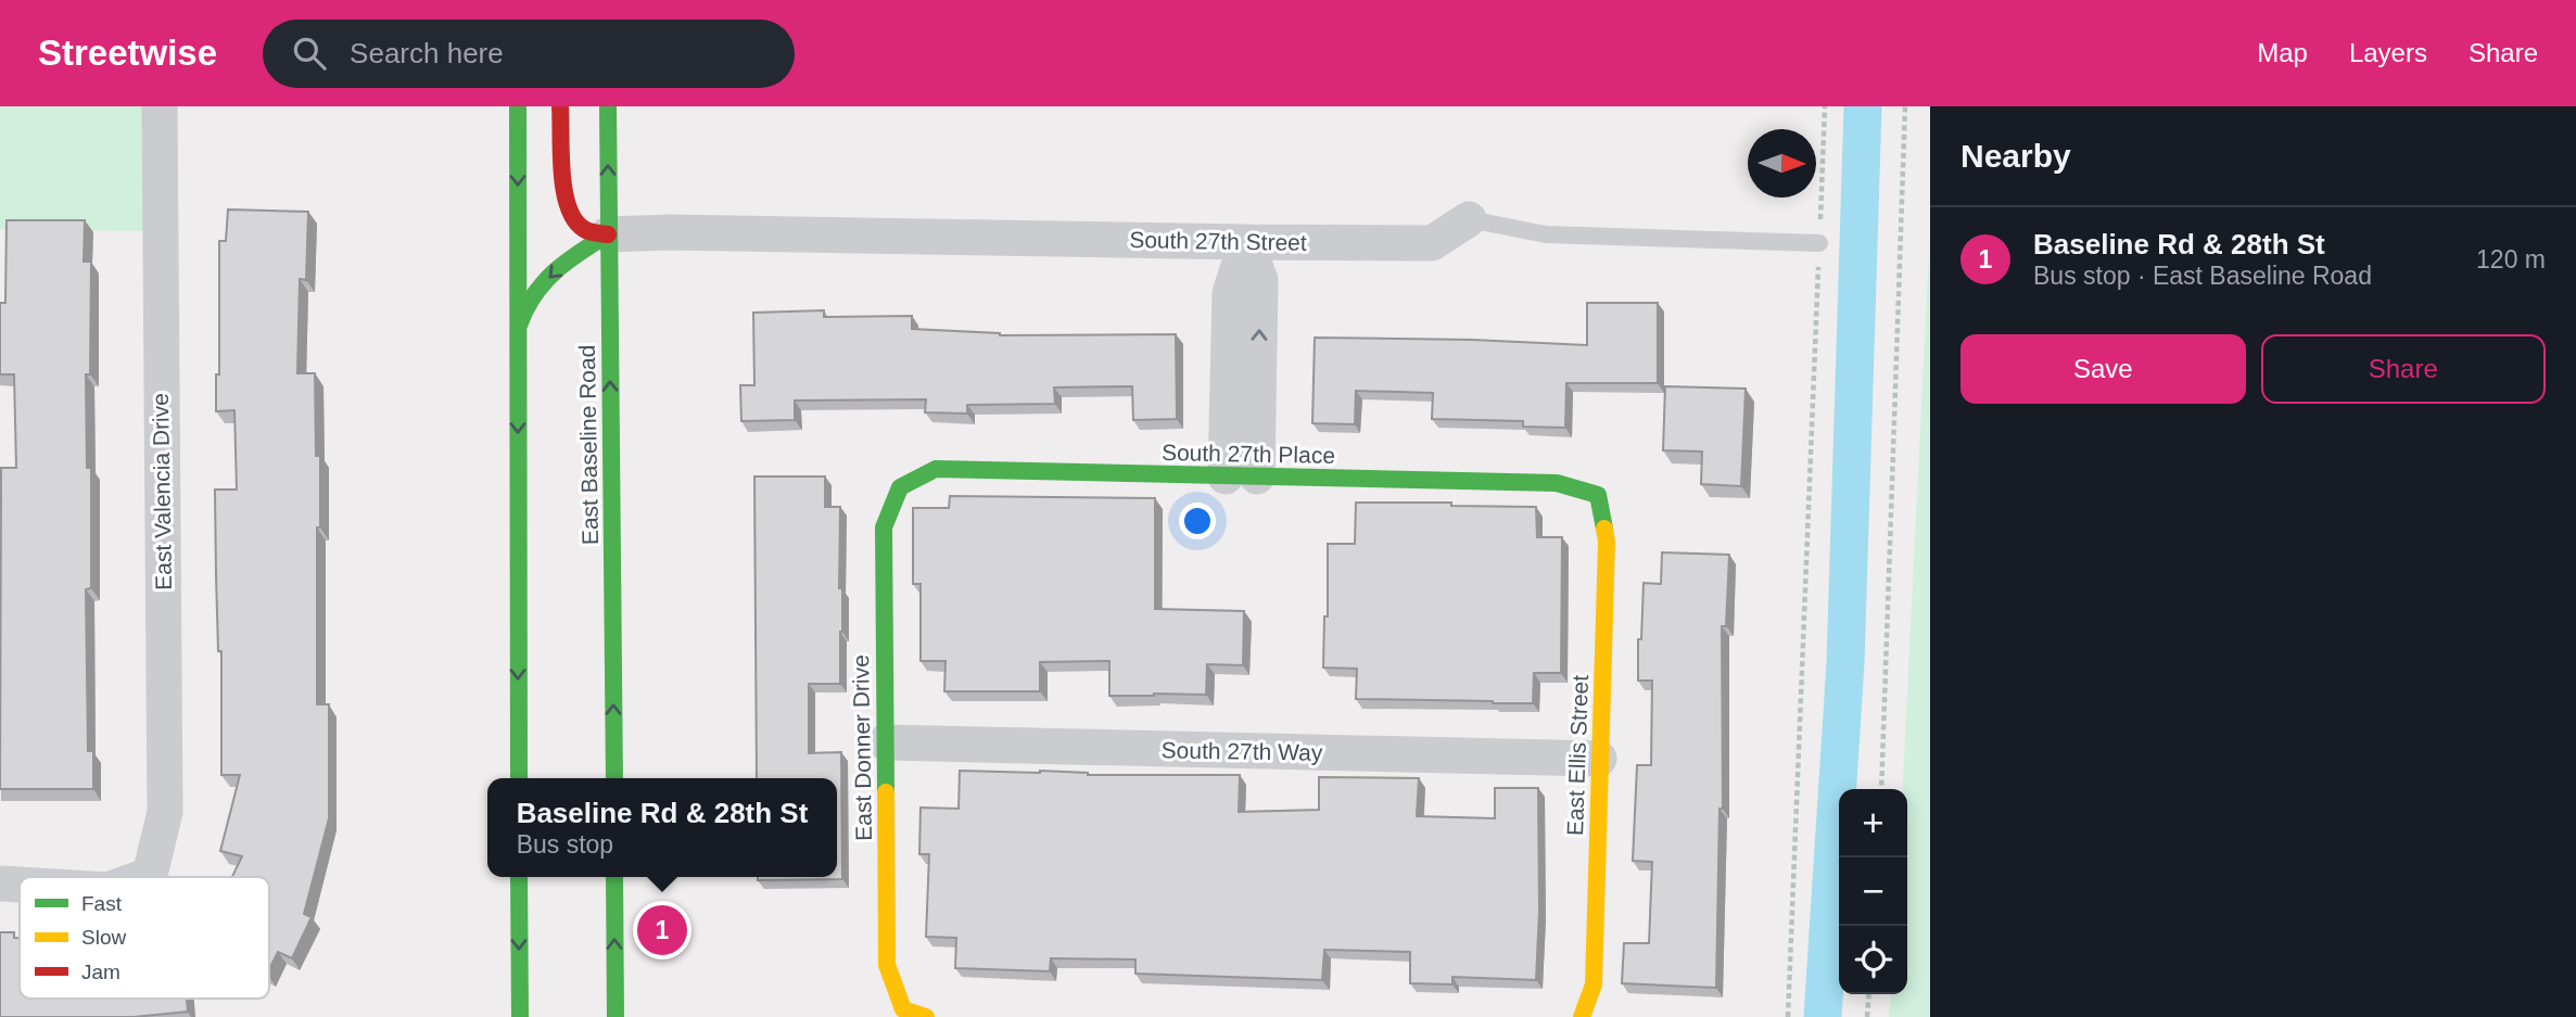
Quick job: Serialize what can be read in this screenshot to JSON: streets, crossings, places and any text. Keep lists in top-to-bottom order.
{
  "streets": {
    "main road": [
      "East Baseline Road",
      "South 27th Place",
      "East Donner Drive",
      "East Ellis Street"
    ],
    "street": ["South 27th Street", "East Valencia Drive", "South 27th Way"]
  },
  "crossings": [
    ["South 27th Street", "East Baseline Road"],
    ["South 27th Place", "East Donner Drive"],
    ["South 27th Place", "East Ellis Street"],
    ["East Donner Drive", "South 27th Way"],
    ["South 27th Way", "East Ellis Street"]
  ],
  "legend": ["Fast", "Slow", "Jam"],
  "north": "right",
  "page": {
    "header": "Streetwise",
    "search": "Search here",
    "nav": ["Map", "Layers", "Share"],
    "heading": "Nearby",
    "list": [
      {
        "mark": "1",
        "name": "Baseline Rd & 28th St",
        "note": "Bus stop · East Baseline Road",
        "value": "120 m"
      }
    ],
    "buttons": ["Save", "Share"],
    "popup": ["Baseline Rd & 28th St", "Bus stop"],
    "map_buttons": ["+", "−"],
    "pins": "1"
  }
}
